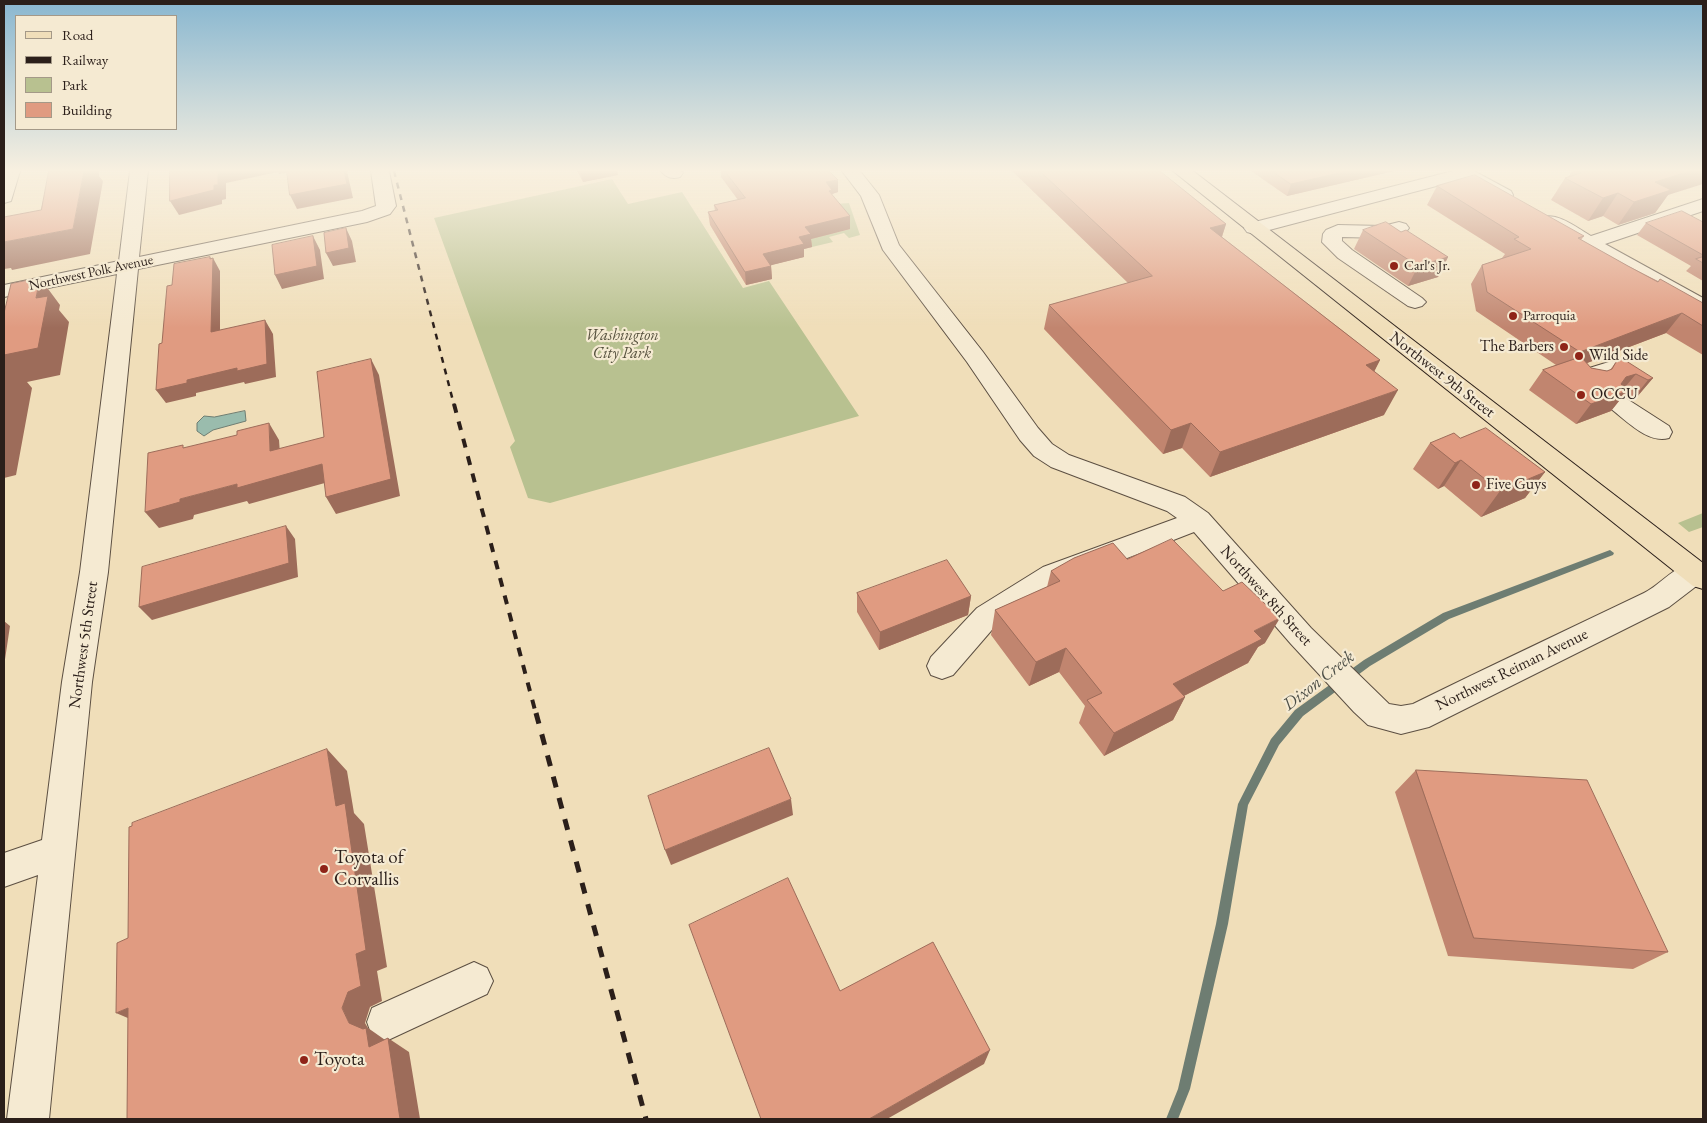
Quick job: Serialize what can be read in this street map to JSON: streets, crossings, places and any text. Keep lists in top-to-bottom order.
{
  "streets": {
    "main road": ["Northwest 9th Street"],
    "street": [
      "Northwest Polk Avenue",
      "Northwest 8th Street",
      "Northwest 5th Street",
      "Northwest Reiman Avenue"
    ]
  },
  "crossings": [
    ["Northwest Polk Avenue", "Northwest 5th Street"],
    ["Northwest 9th Street", "Northwest Reiman Avenue"],
    ["Northwest 8th Street", "Northwest Reiman Avenue"]
  ],
  "water": ["Dixon Creek"],
  "parks": ["Washington City Park"],
  "places": [
    "Carl's Jr.",
    "Parroquia",
    "The Barbers",
    "Wild Side",
    "OCCU",
    "Five Guys",
    "Toyota of Corvallis",
    "Toyota"
  ],
  "legend": [
    "Road",
    "Railway",
    "Park",
    "Building"
  ]
}
